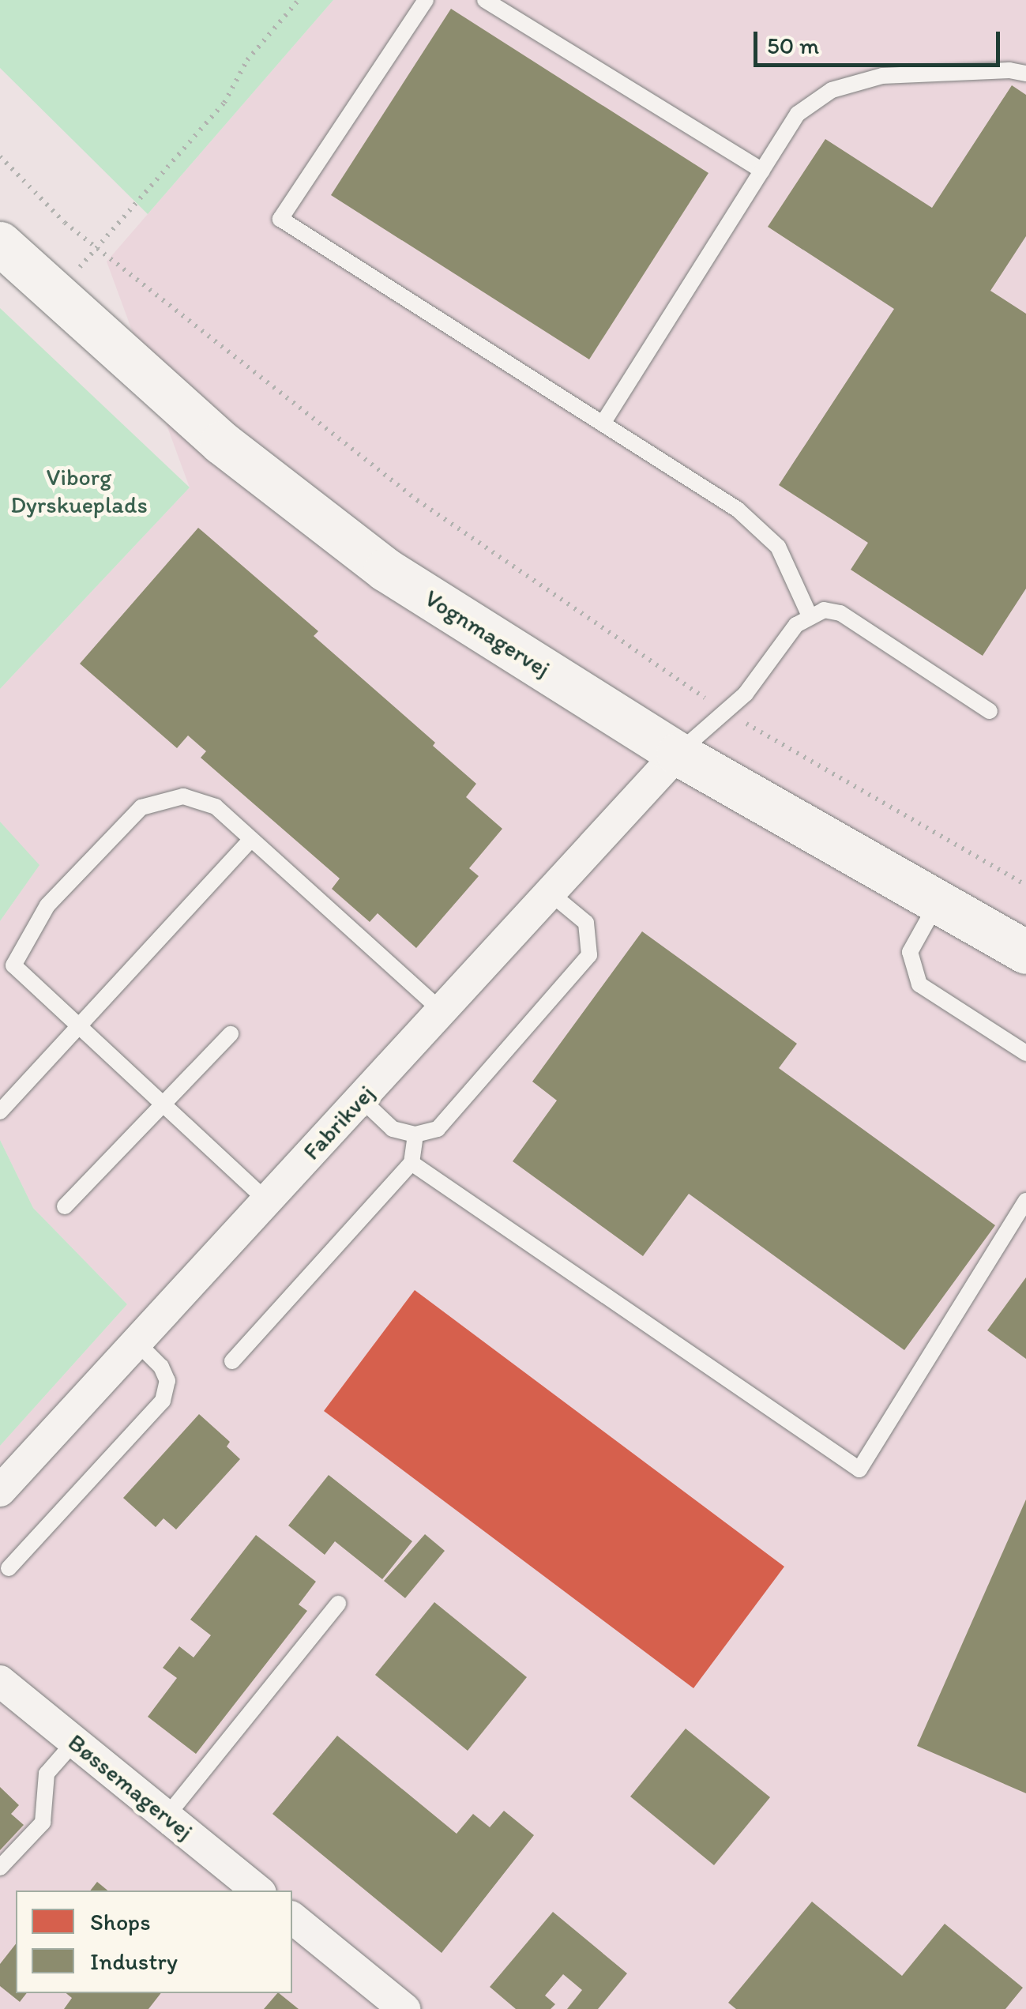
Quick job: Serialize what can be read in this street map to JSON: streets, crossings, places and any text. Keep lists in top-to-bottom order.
{
  "streets": {
    "street": ["Vognmagervej", "Fabrikvej", "Bøssemagervej"]
  },
  "crossings": [
    ["Vognmagervej", "Fabrikvej"]
  ],
  "parks": ["Viborg Dyrskueplads"],
  "legend": ["Shops", "Industry"],
  "scale_bar": "50 m"
}
